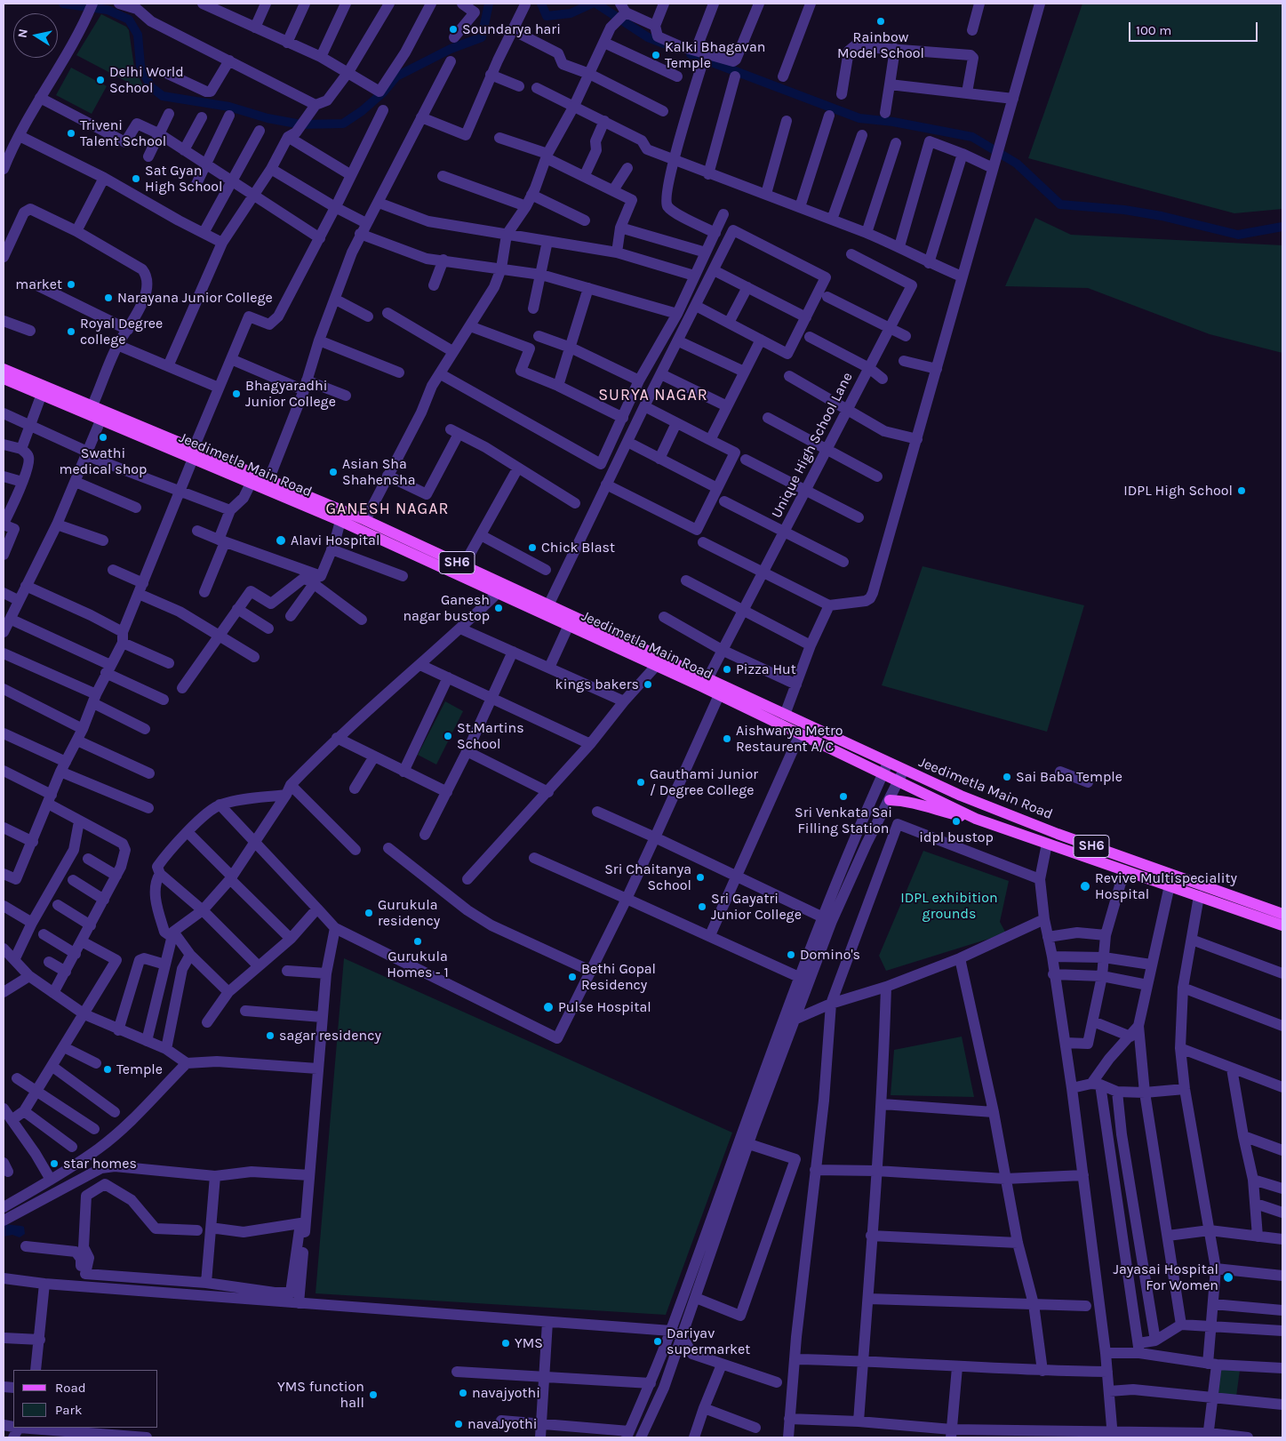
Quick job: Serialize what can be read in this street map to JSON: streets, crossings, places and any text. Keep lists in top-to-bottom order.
{
  "streets": {
    "main road": ["Jeedimetla Main Road", "SH6"],
    "street": ["Unique High School Lane"]
  },
  "crossings": [
    ["Unique High School Lane", "Jeedimetla Main Road"]
  ],
  "districts": ["SURYA NAGAR", "GANESH NAGAR"],
  "parks": ["IDPL exhibition grounds"],
  "places": [
    "Rainbow Model School",
    "Soundarya hari",
    "Kalki Bhagavan Temple",
    "Delhi World School",
    "Triveni Talent School",
    "Sat Gyan High School",
    "market",
    "Narayana Junior College",
    "Royal Degree college",
    "Bhagyaradhi Junior College",
    "Swathi medical shop",
    "Asian Sha Shahensha",
    "IDPL High School",
    "Alavi Hospital",
    "Chick Blast",
    "Ganesh nagar bustop",
    "Pizza Hut",
    "kings bakers",
    "St.Martins School",
    "Aishwarya Metro Restaurent A/C",
    "Sai Baba Temple",
    "Gauthami Junior / Degree College",
    "Sri Venkata Sai Filling Station",
    "idpl bustop",
    "Sri Chaitanya School",
    "Revive Multispeciality Hospital",
    "Sri Gayatri Junior College",
    "Gurukula residency",
    "Gurukula Homes - 1",
    "Domino's",
    "Bethi Gopal Residency",
    "Pulse Hospital",
    "sagar residency",
    "Temple",
    "star homes",
    "Jayasai Hospital For Women",
    "Dariyav supermarket",
    "YMS",
    "navajyothi",
    "YMS function hall",
    "navaJyothi"
  ],
  "legend": ["Road", "Park"],
  "scale_bar": "100 m",
  "north": "left"
}
